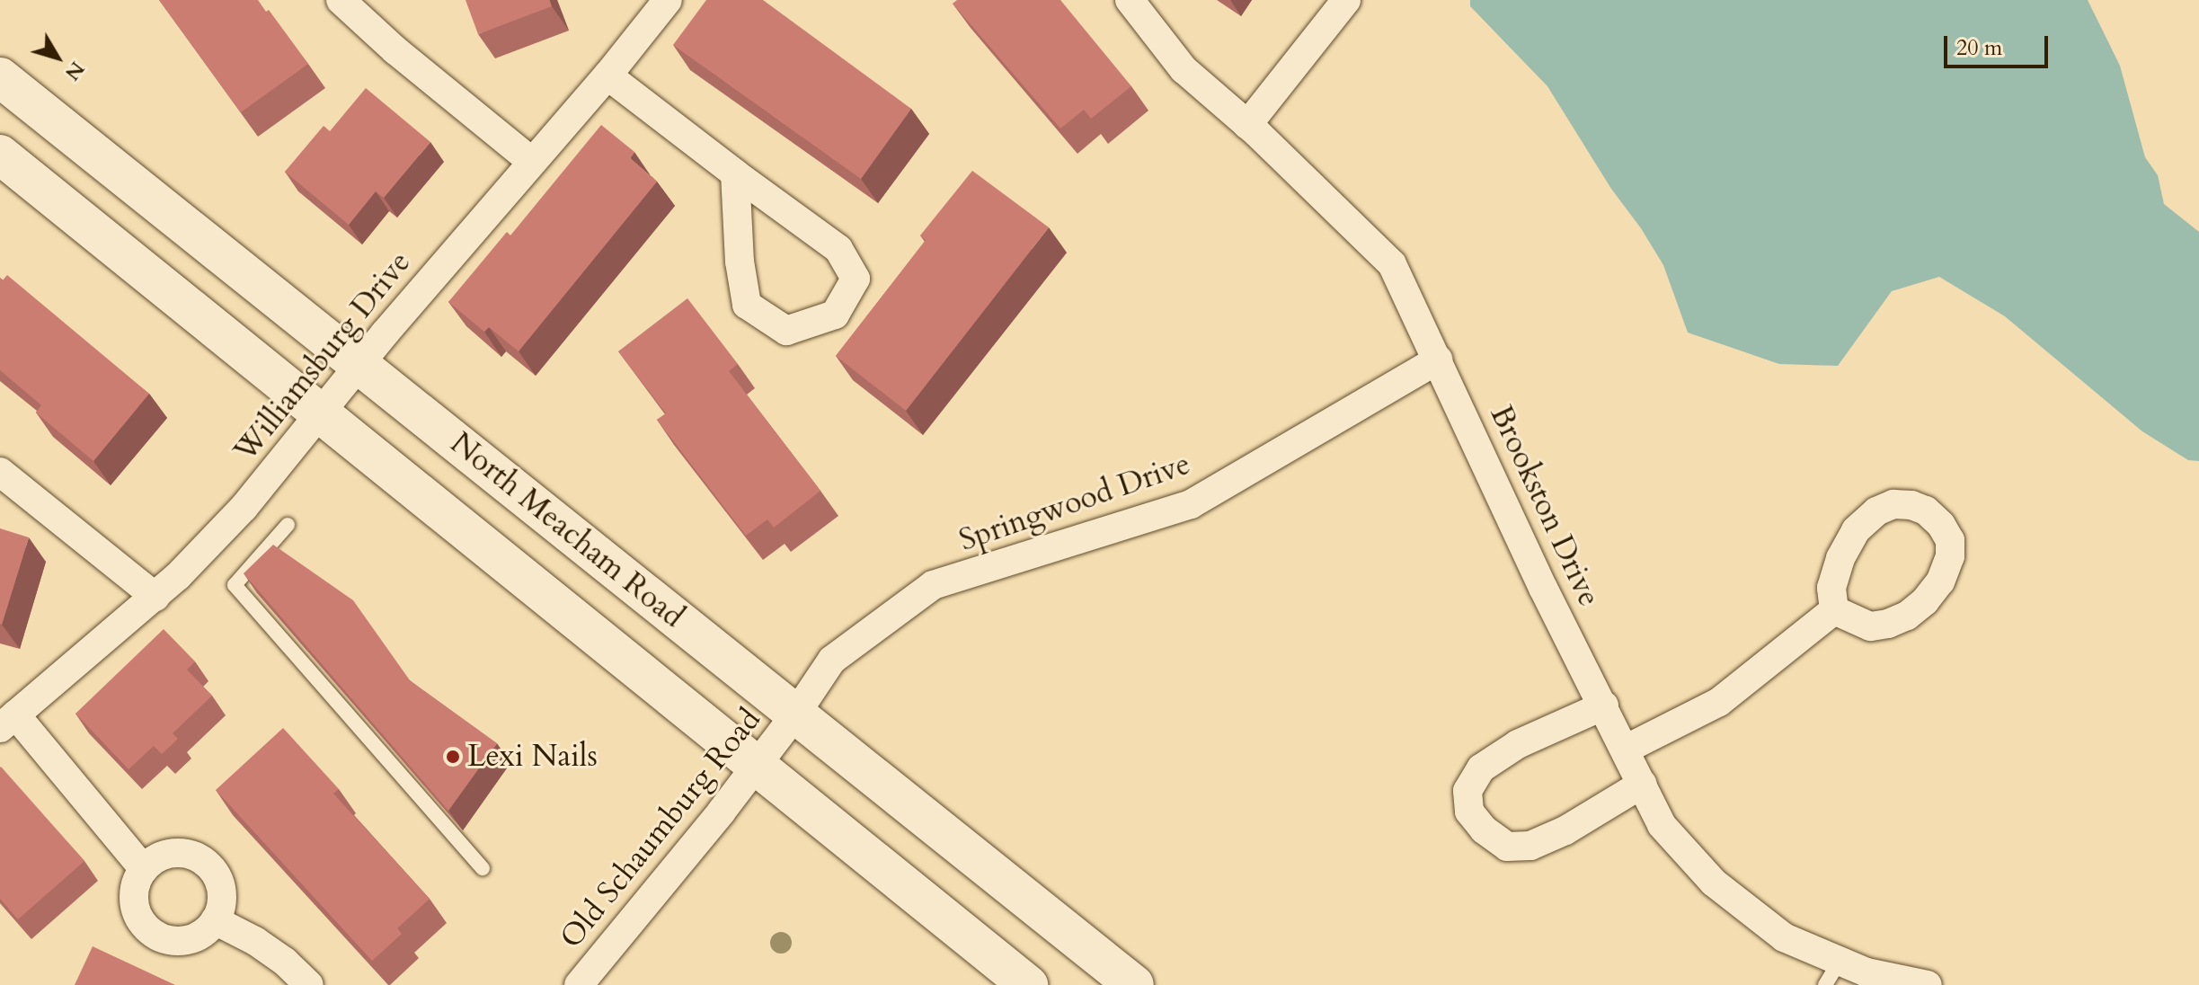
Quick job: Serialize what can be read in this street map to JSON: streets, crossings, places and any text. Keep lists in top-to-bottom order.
{
  "streets": {
    "main road": ["North Meacham Road"],
    "street": [
      "Williamsburg Drive",
      "Springwood Drive",
      "Brookston Drive",
      "Old Schaumburg Road"
    ]
  },
  "crossings": [
    ["Williamsburg Drive", "North Meacham Road"],
    ["Springwood Drive", "Brookston Drive"],
    ["Springwood Drive", "North Meacham Road"],
    ["Springwood Drive", "Old Schaumburg Road"],
    ["North Meacham Road", "Old Schaumburg Road"]
  ],
  "places": ["Lexi Nails"],
  "scale_bar": "20 m",
  "north": "bottom right"
}
